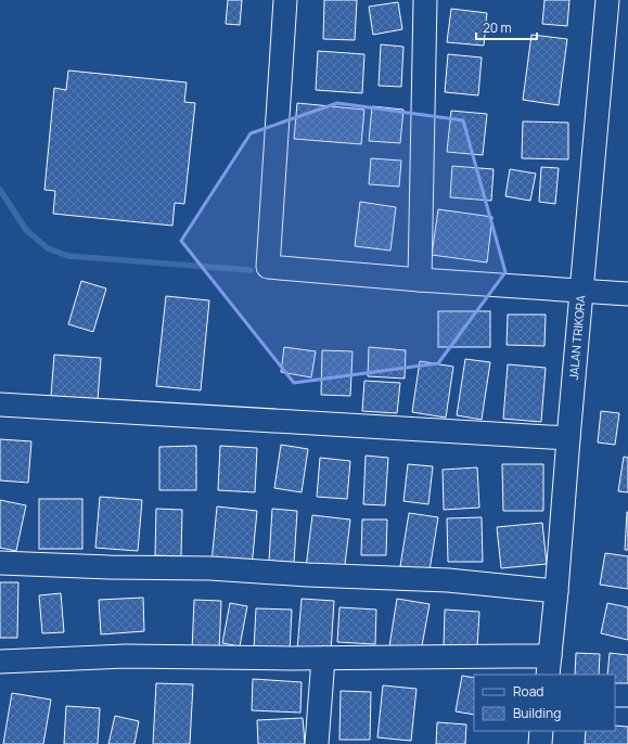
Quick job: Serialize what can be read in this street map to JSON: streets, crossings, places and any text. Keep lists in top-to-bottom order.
{
  "streets": {
    "street": ["JALAN TRIKORA"]
  },
  "legend": ["Road", "Building"],
  "scale_bar": "20 m"
}
